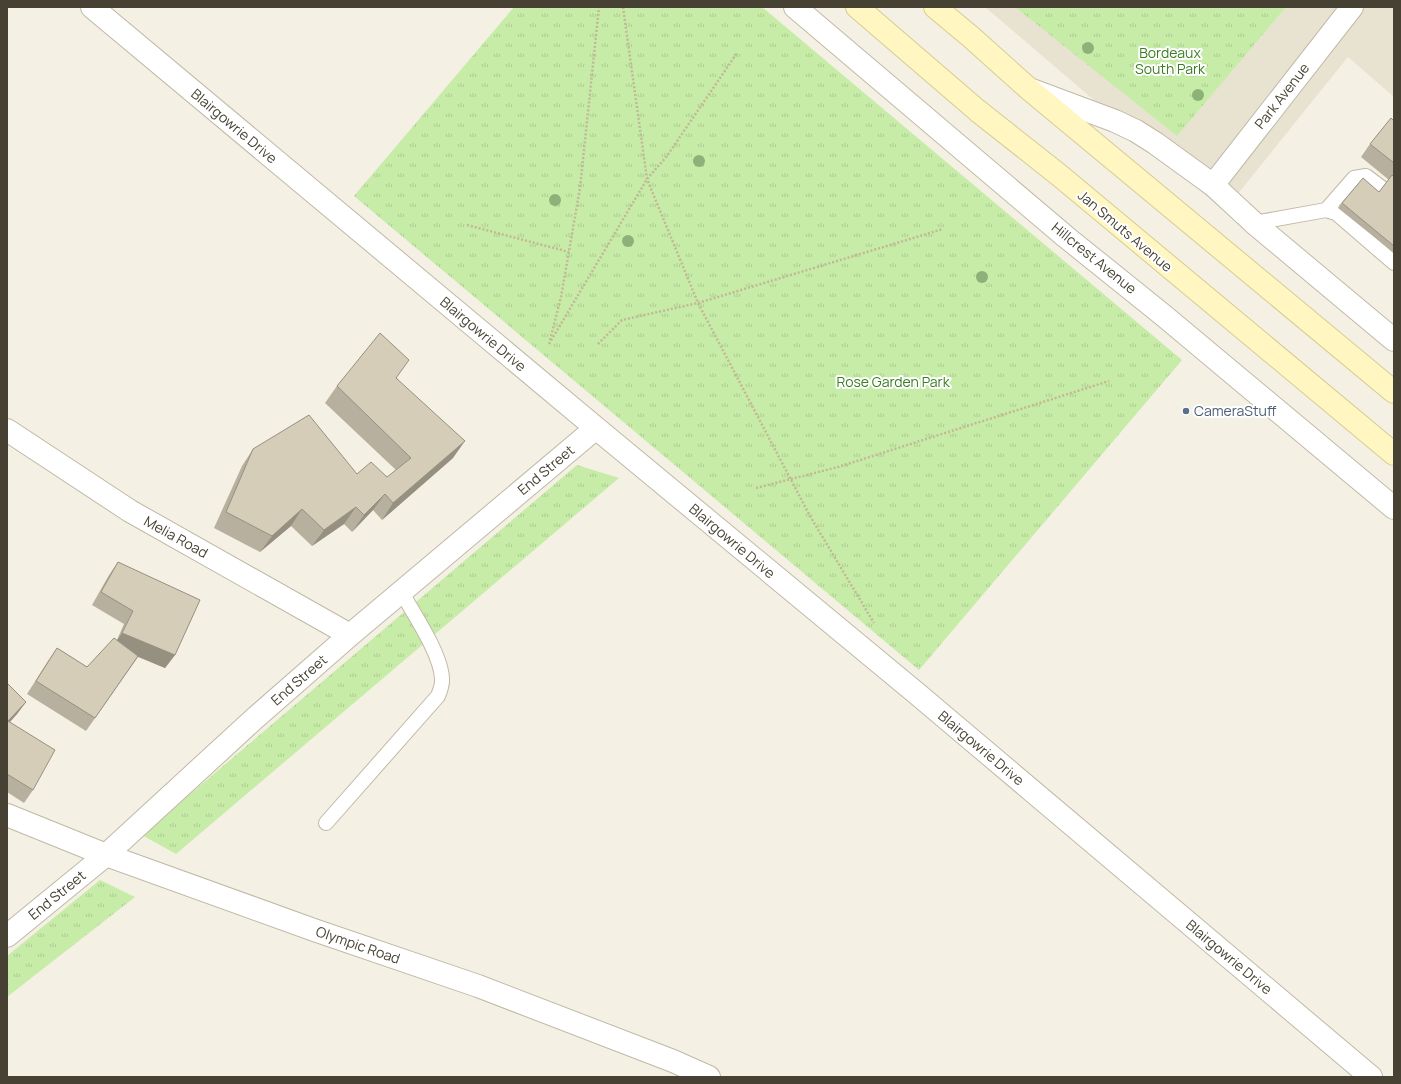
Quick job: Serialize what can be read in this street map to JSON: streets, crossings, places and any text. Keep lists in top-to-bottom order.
{
  "streets": {
    "main road": ["Jan Smuts Avenue"],
    "street": [
      "Park Avenue",
      "Blairgowrie Drive",
      "Hillcrest Avenue",
      "End Street",
      "Melia Road",
      "Olympic Road"
    ]
  },
  "crossings": [
    ["Blairgowrie Drive", "End Street"],
    ["End Street", "Melia Road"],
    ["End Street", "Olympic Road"]
  ],
  "parks": ["Bordeaux South Park", "Rose Garden Park"],
  "places": ["CameraStuff"]
}
